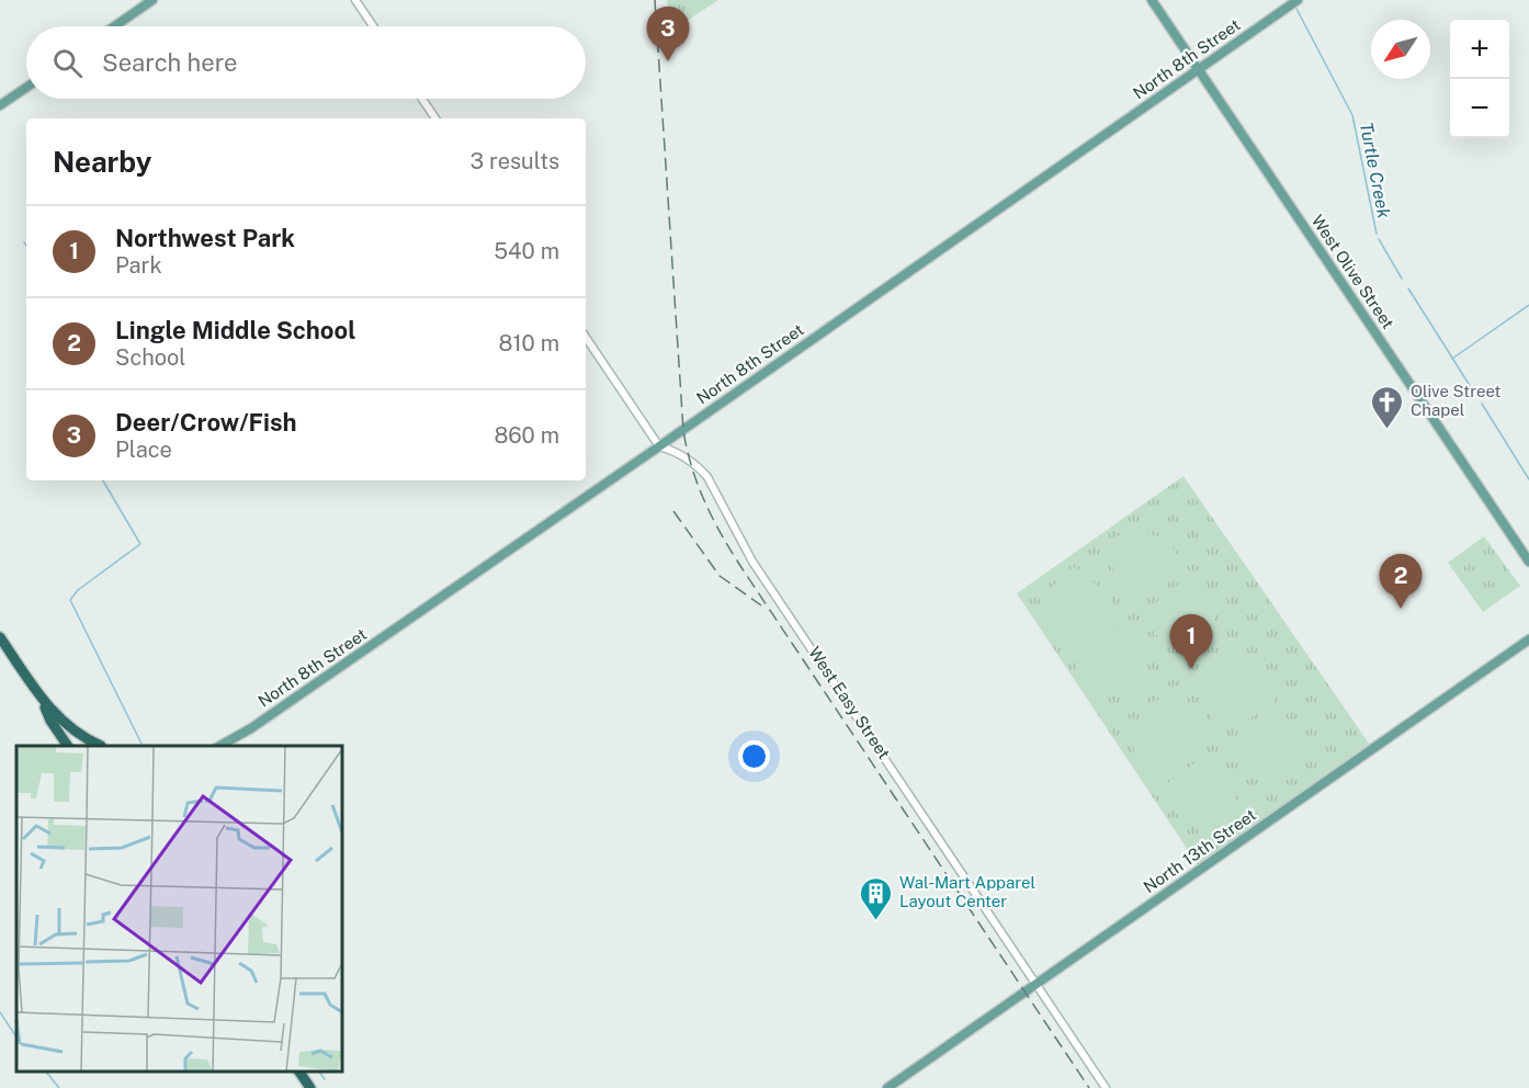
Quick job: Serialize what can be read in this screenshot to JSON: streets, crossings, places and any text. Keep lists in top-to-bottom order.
{
  "streets": {
    "main road": ["North 8th Street", "West Olive Street", "North 13th Street"],
    "street": ["West Easy Street"]
  },
  "crossings": [
    ["North 8th Street", "West Olive Street"],
    ["North 8th Street", "West Easy Street"],
    ["West Easy Street", "North 13th Street"]
  ],
  "water": ["Turtle Creek"],
  "places": {
    "church": ["Olive Street Chapel"],
    "building": ["Wal-Mart Apparel Layout Center"]
  },
  "north": "bottom left",
  "page": {
    "pins": ["3", "2", "1"],
    "map_buttons": ["+", "−"],
    "search": "Search here",
    "heading": ["Nearby", "3 results"],
    "list": [
      {
        "mark": "1",
        "name": "Northwest Park",
        "note": "Park",
        "value": "540 m"
      },
      {
        "mark": "2",
        "name": "Lingle Middle School",
        "note": "School",
        "value": "810 m"
      },
      {
        "mark": "3",
        "name": "Deer/Crow/Fish",
        "note": "Place",
        "value": "860 m"
      }
    ]
  }
}
